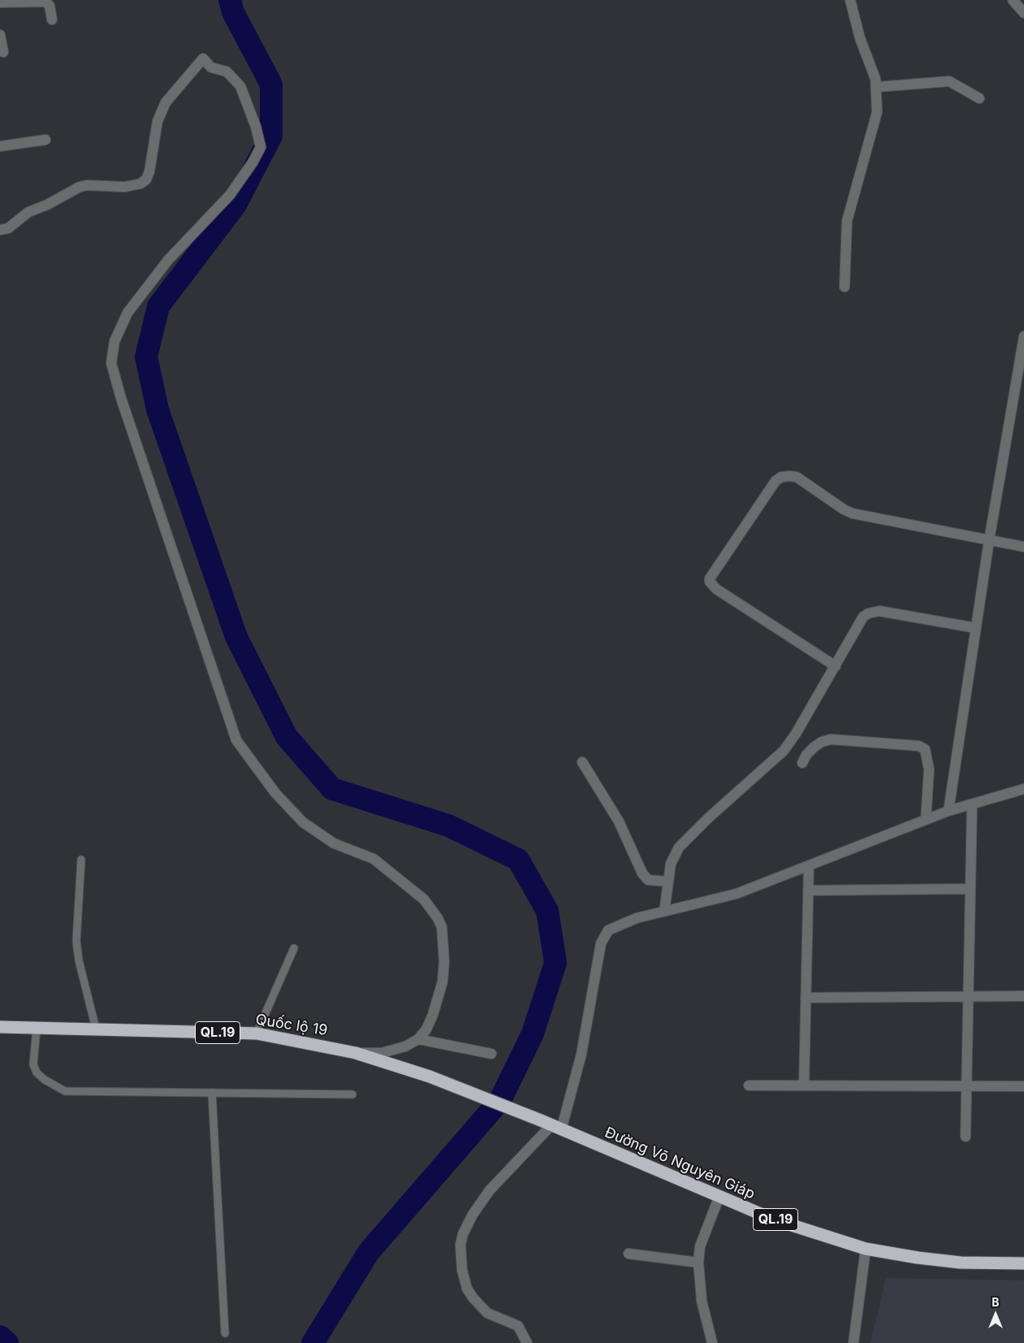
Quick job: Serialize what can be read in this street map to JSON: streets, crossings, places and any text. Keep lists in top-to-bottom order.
{
  "streets": {
    "highway": ["Quốc lộ 19", "QL.19", "Đường Võ Nguyên Giáp"]
  },
  "crossings": [
    ["Quốc lộ 19", "Đường Võ Nguyên Giáp"]
  ],
  "north": "top"
}
